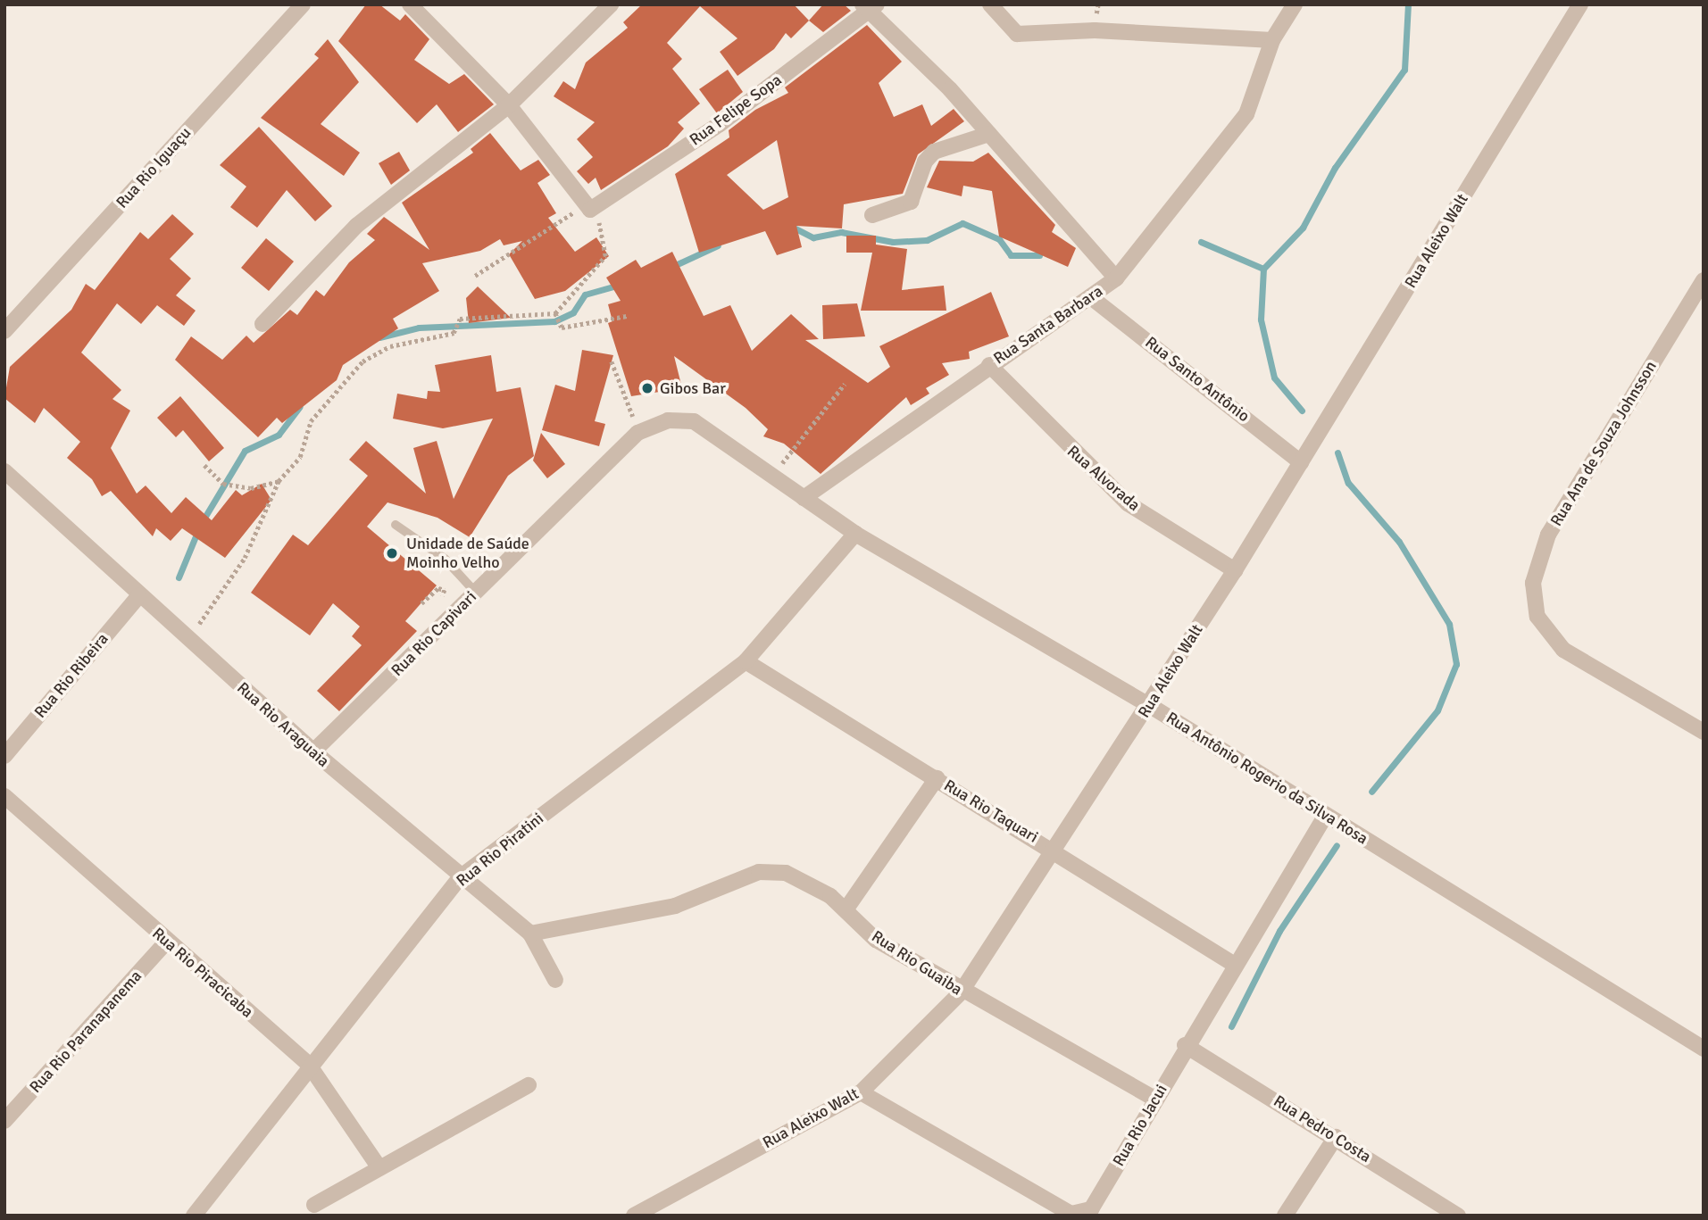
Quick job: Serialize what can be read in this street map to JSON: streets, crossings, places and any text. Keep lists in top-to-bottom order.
{
  "streets": {
    "street": [
      "Rua Felipe Sopa",
      "Rua Rio Iguaçu",
      "Rua Aleixo Walt",
      "Rua Santa Barbara",
      "Rua Santo Antônio",
      "Rua Ana de Souza Johnsson",
      "Rua Alvorada",
      "Rua Rio Capivari",
      "Rua Rio Ribeira",
      "Rua Rio Araguaia",
      "Rua Antônio Rogerio da Silva Rosa",
      "Rua Rio Taquari",
      "Rua Rio Piratini",
      "Rua Rio Guaiba",
      "Rua Rio Piracicaba",
      "Rua Rio Paranapanema",
      "Rua Rio Jacui",
      "Rua Pedro Costa"
    ]
  },
  "crossings": [
    ["Rua Aleixo Walt", "Rua Santo Antônio"],
    ["Rua Aleixo Walt", "Rua Alvorada"],
    ["Rua Aleixo Walt", "Rua Antônio Rogerio da Silva Rosa"],
    ["Rua Aleixo Walt", "Rua Rio Taquari"],
    ["Rua Aleixo Walt", "Rua Rio Guaiba"],
    ["Rua Aleixo Walt", "Rua Rio Jacui"],
    ["Rua Santa Barbara", "Rua Santo Antônio"],
    ["Rua Santa Barbara", "Rua Alvorada"],
    ["Rua Santa Barbara", "Rua Antônio Rogerio da Silva Rosa"],
    ["Rua Rio Capivari", "Rua Rio Araguaia"],
    ["Rua Rio Capivari", "Rua Antônio Rogerio da Silva Rosa"],
    ["Rua Rio Ribeira", "Rua Rio Araguaia"],
    ["Rua Rio Araguaia", "Rua Rio Piratini"],
    ["Rua Rio Araguaia", "Rua Rio Guaiba"],
    ["Rua Antônio Rogerio da Silva Rosa", "Rua Rio Piratini"],
    ["Rua Antônio Rogerio da Silva Rosa", "Rua Rio Jacui"],
    ["Rua Rio Taquari", "Rua Rio Piratini"],
    ["Rua Rio Taquari", "Rua Rio Jacui"],
    ["Rua Rio Piratini", "Rua Rio Piracicaba"],
    ["Rua Rio Guaiba", "Rua Rio Jacui"],
    ["Rua Rio Piracicaba", "Rua Rio Paranapanema"],
    ["Rua Rio Jacui", "Rua Pedro Costa"]
  ],
  "places": ["Gibos Bar", "Unidade de Saúde Moinho Velho"]
}
